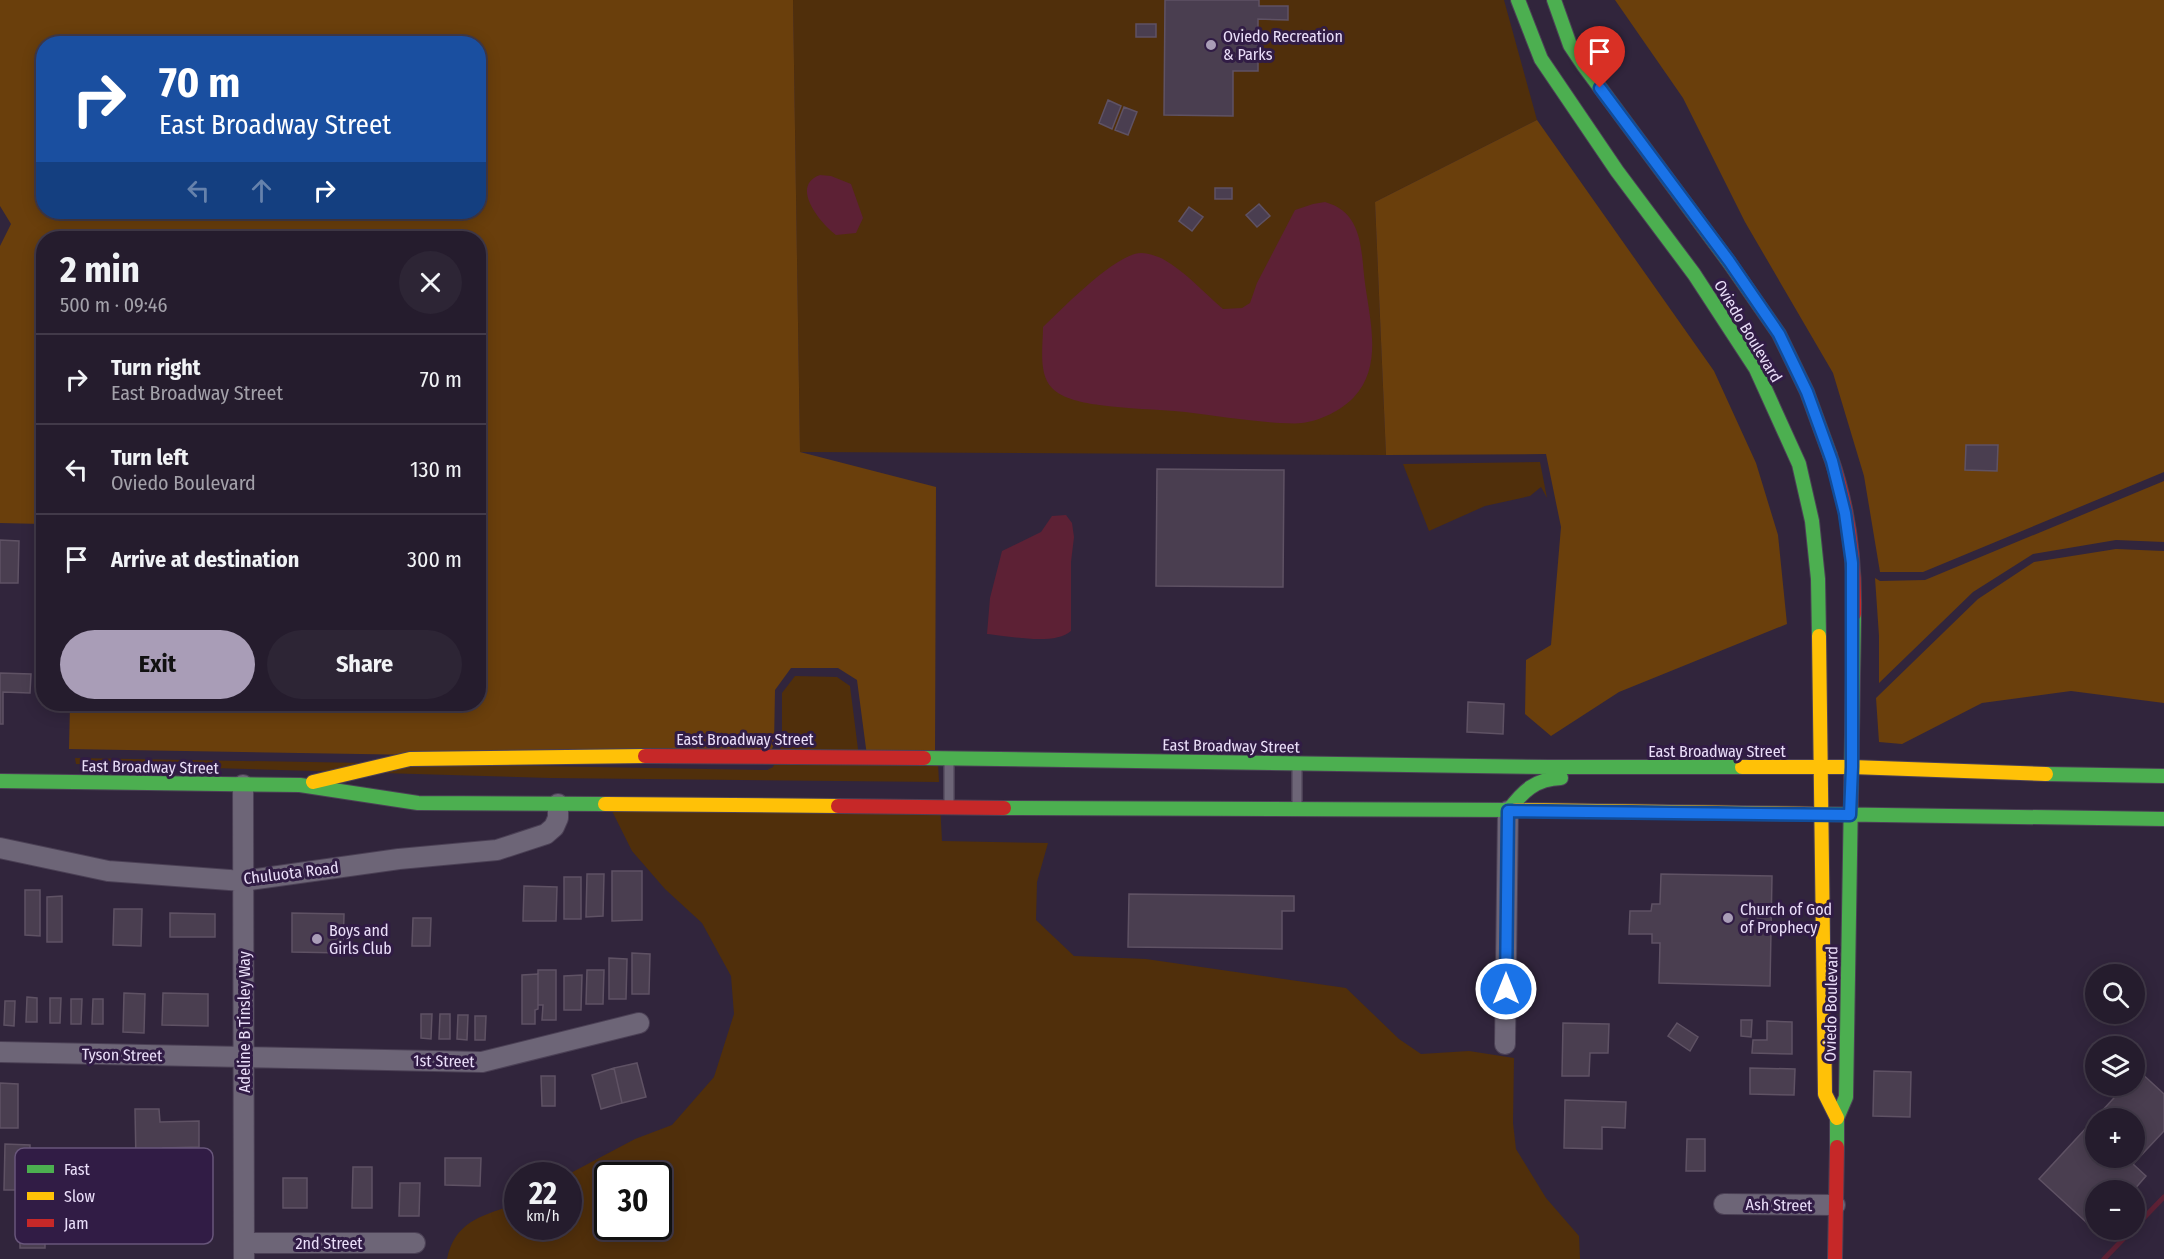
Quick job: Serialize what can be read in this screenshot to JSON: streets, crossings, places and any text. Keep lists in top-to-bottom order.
{
  "streets": {
    "main road": ["Oviedo Boulevard", "East Broadway Street"],
    "street": [
      "Chuluota Road",
      "Adeline B Tinsley Way",
      "Tyson Street",
      "1st Street",
      "Ash Street",
      "2nd Street"
    ]
  },
  "crossings": [
    ["Oviedo Boulevard", "East Broadway Street"],
    ["Oviedo Boulevard", "Ash Street"],
    ["East Broadway Street", "Chuluota Road"],
    ["East Broadway Street", "Adeline B Tinsley Way"],
    ["Chuluota Road", "Adeline B Tinsley Way"],
    ["Adeline B Tinsley Way", "Tyson Street"],
    ["Adeline B Tinsley Way", "1st Street"],
    ["Adeline B Tinsley Way", "2nd Street"],
    ["Tyson Street", "1st Street"]
  ],
  "places": ["Oviedo Recreation & Parks", "Church of God of Prophecy", "Boys and Girls Club"],
  "legend": ["Fast", "Slow", "Jam"],
  "page": {
    "turn": ["70 m", "East Broadway Street"],
    "heading": ["2 min", "500 m · 09:46"],
    "list": [
      {
        "name": "Turn right",
        "note": "East Broadway Street",
        "value": "70 m"
      },
      {
        "name": "Turn left",
        "note": "Oviedo Boulevard",
        "value": "130 m"
      },
      {
        "name": "Arrive at destination",
        "value": "300 m"
      }
    ],
    "buttons": ["Exit", "Share"],
    "map_buttons": ["+", "−"],
    "speed": "22 km/h",
    "limit": "30"
  }
}
